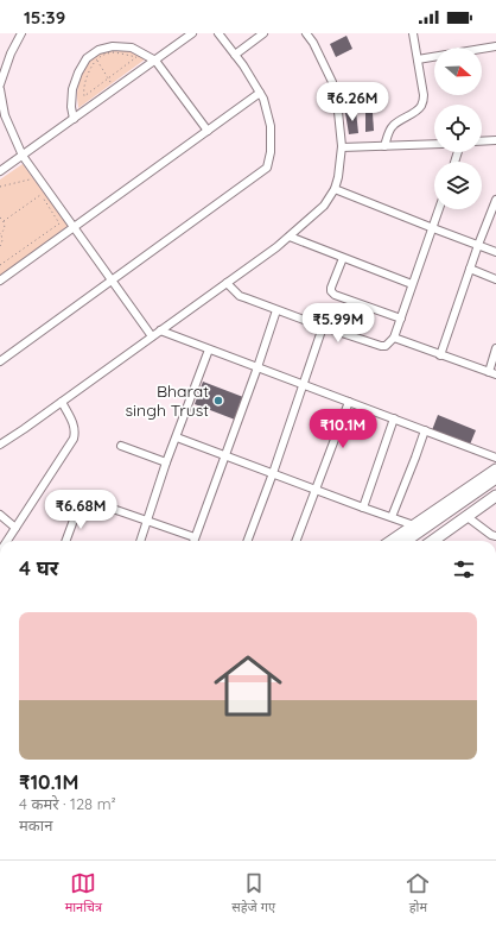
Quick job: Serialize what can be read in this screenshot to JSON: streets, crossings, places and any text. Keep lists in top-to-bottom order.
{
  "places": ["Bharat singh Trust"],
  "north": "right",
  "page": {
    "status": "15:39",
    "price": [
      "₹6.26M",
      "₹5.99M",
      "₹10.1M",
      "₹6.68M"
    ],
    "heading": "4 घर",
    "list": [
      {
        "name": "₹10.1M",
        "note": "4 कमरे · 128 m² · मकान"
      }
    ],
    "tabs": ["मानचित्र", "सहेजे गए", "होम"]
  }
}
